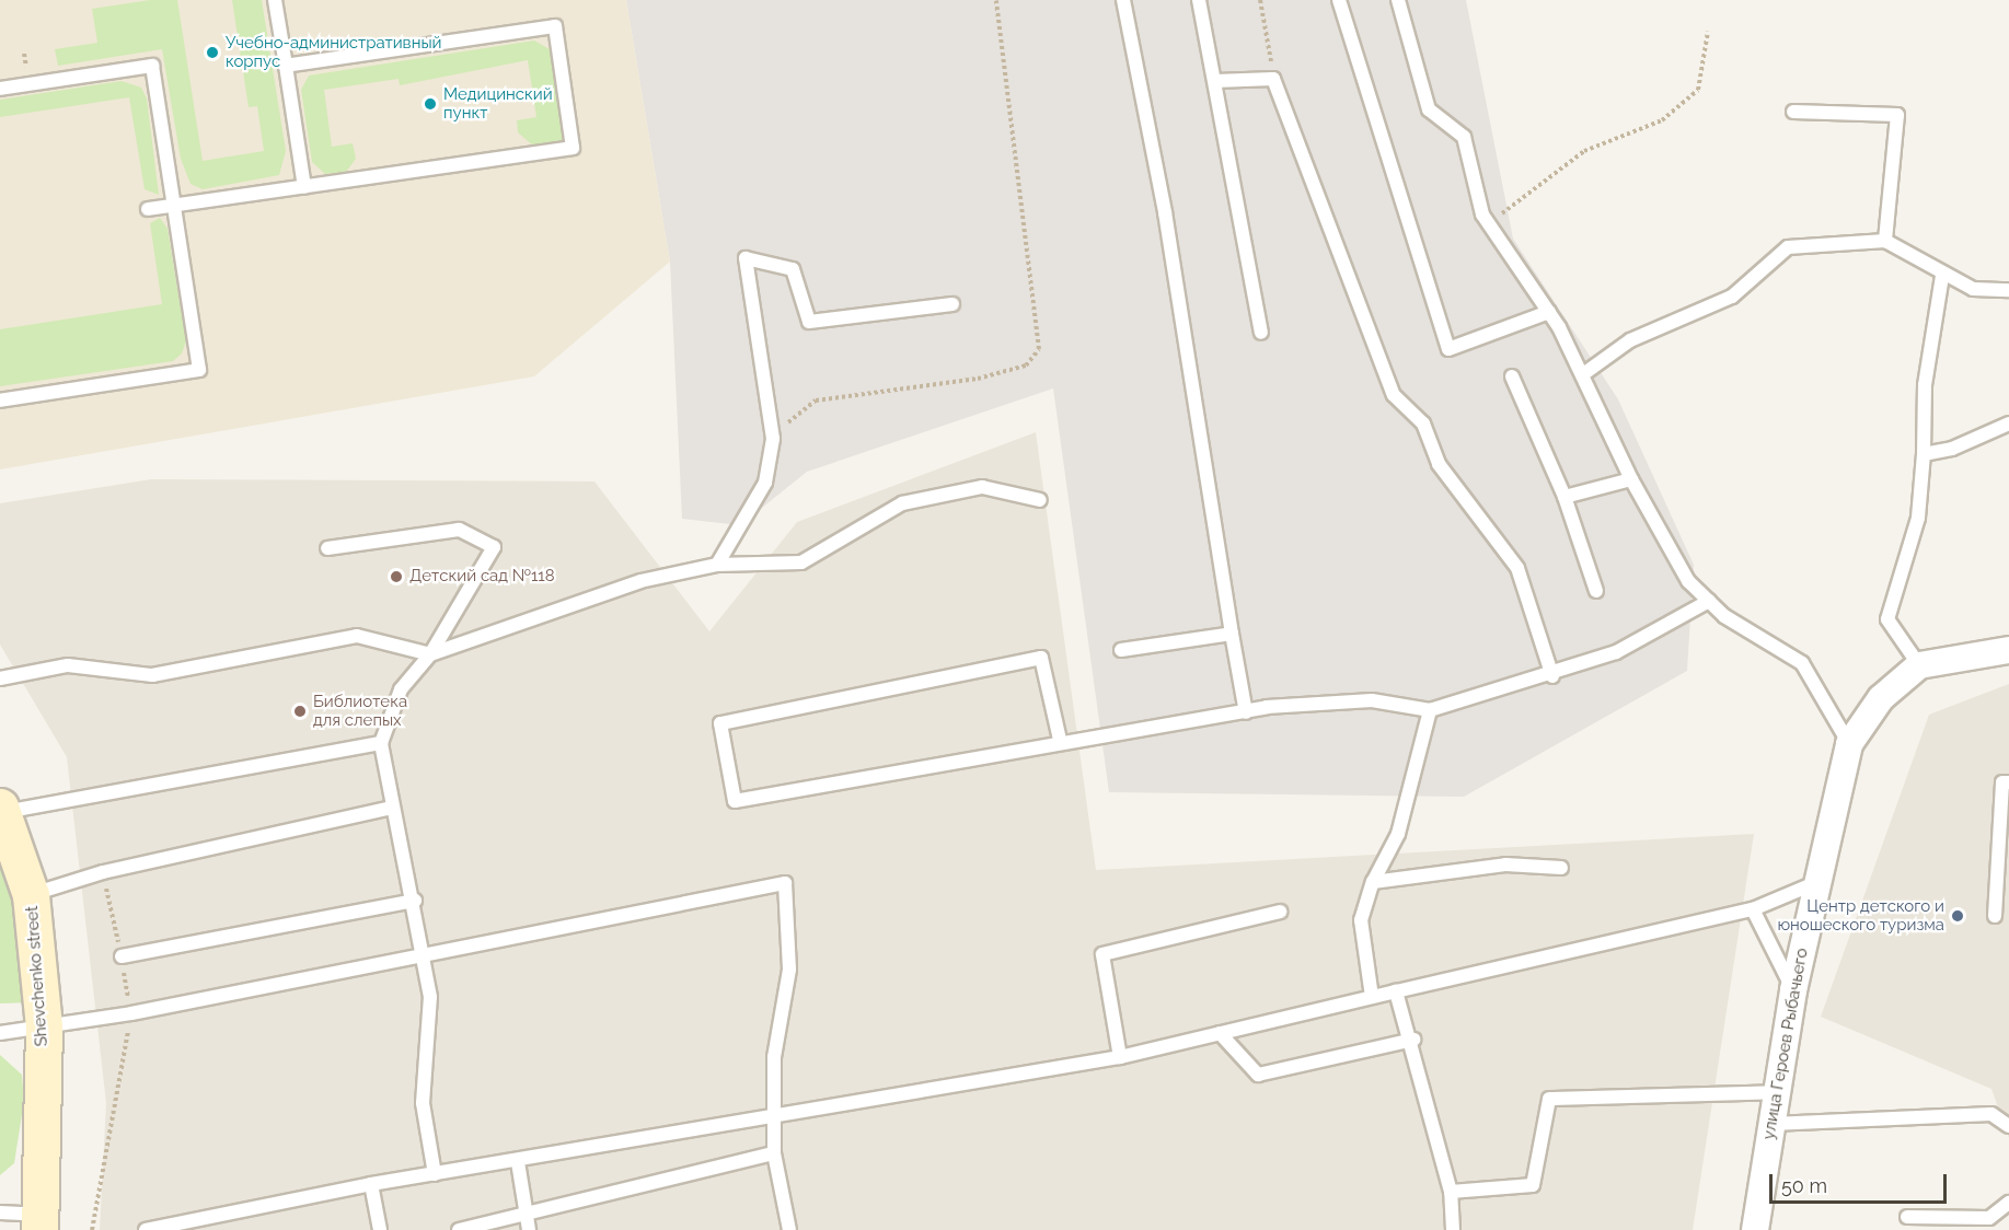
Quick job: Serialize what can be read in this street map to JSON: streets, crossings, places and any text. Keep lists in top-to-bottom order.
{
  "streets": {
    "main road": ["Shevchenko street"],
    "street": ["улица Героев Рыбачьего"]
  },
  "places": [
    "Учебно-административный корпус",
    "Медицинский пункт",
    "Детский сад №118",
    "Библиотека для слепых",
    "Центр детского и юношеского туризма"
  ],
  "scale_bar": "50 m"
}
